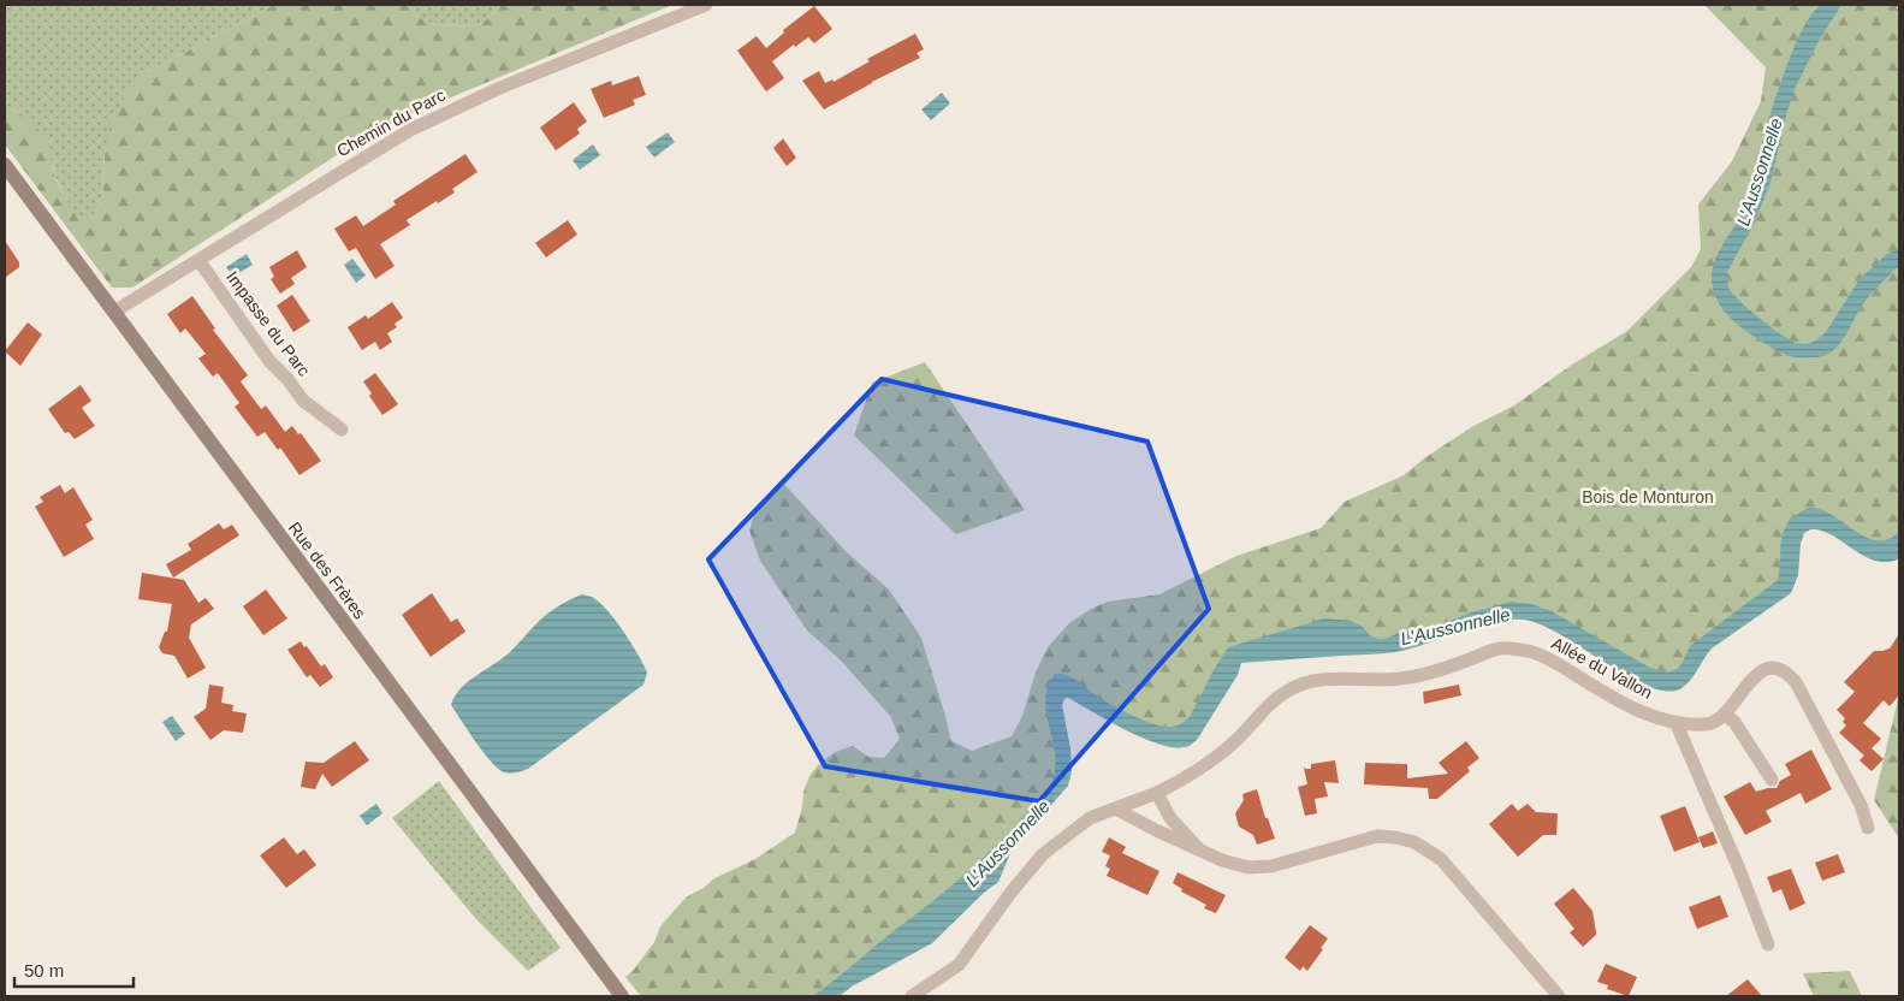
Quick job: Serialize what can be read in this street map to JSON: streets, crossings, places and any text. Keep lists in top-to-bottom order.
{
  "streets": {
    "main road": ["Rue des Frères"],
    "street": ["Chemin du Parc", "Impasse du Parc", "Allée du Vallon"]
  },
  "crossings": [
    ["Chemin du Parc", "Impasse du Parc"],
    ["Chemin du Parc", "Rue des Frères"]
  ],
  "water": ["L'Aussonnelle"],
  "parks": ["Bois de Monturon"],
  "scale_bar": "50 m"
}
